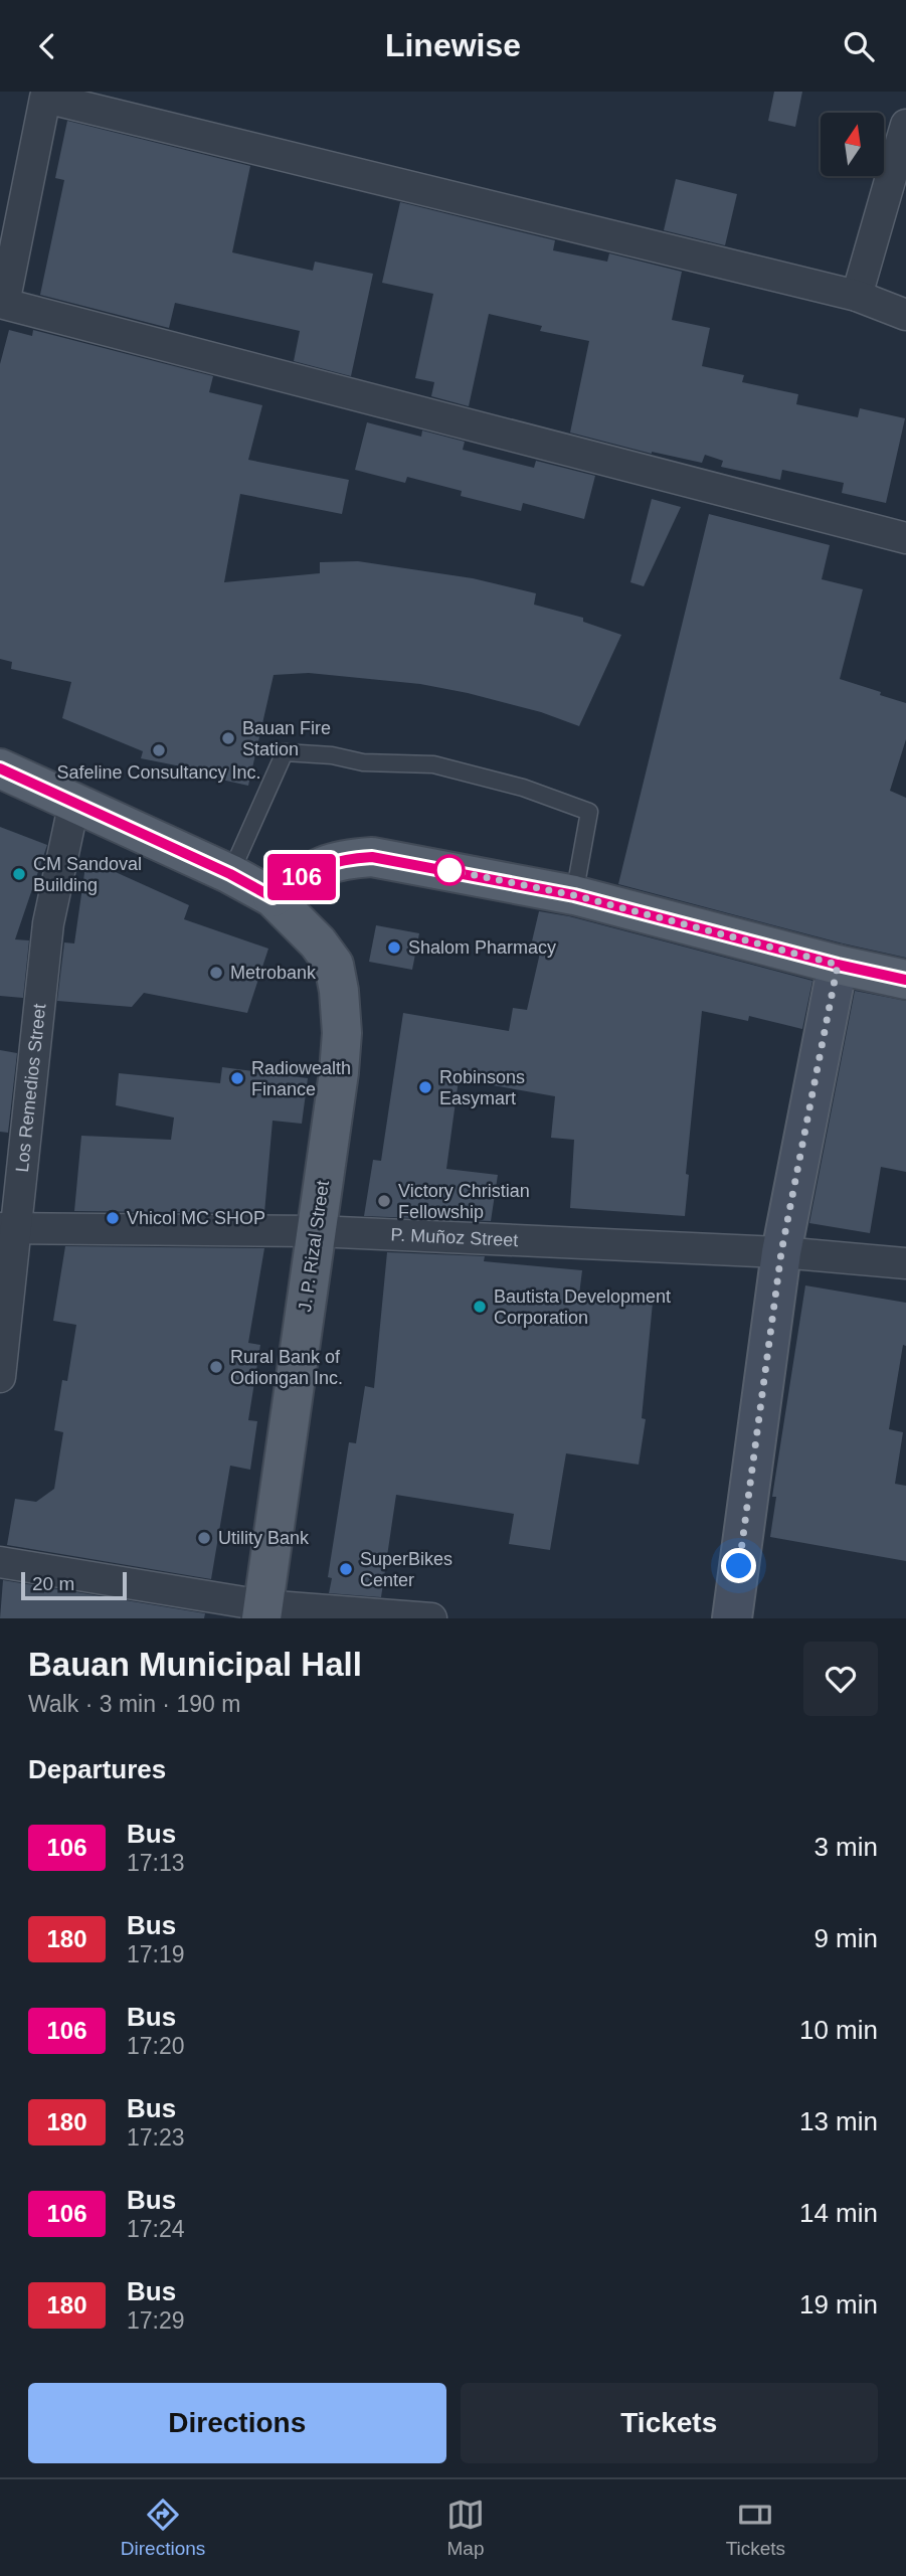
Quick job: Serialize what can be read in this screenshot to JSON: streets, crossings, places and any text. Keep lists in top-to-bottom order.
{
  "streets": {
    "main road": ["J. P. Rizal Street"],
    "street": ["Los Remedios Street", "P. Muñoz Street"]
  },
  "crossings": [
    ["Los Remedios Street", "P. Muñoz Street"],
    ["Los Remedios Street", "J. P. Rizal Street"],
    ["P. Muñoz Street", "J. P. Rizal Street"]
  ],
  "places": [
    "Bauan Fire Station",
    "Safeline Consultancy Inc.",
    "CM Sandoval Building",
    "Shalom Pharmacy",
    "Metrobank",
    "Radiowealth Finance",
    "Robinsons Easymart",
    "Victory Christian Fellowship",
    "Vhicol MC SHOP",
    "Bautista Development Corporation",
    "Rural Bank of Odiongan Inc.",
    "Utility Bank",
    "SuperBikes Center"
  ],
  "lines": ["bus line 106"],
  "scale_bar": "20 m",
  "north": "top",
  "page": {
    "header": "Linewise",
    "on_map": "106",
    "scale": "20 m",
    "heading": [
      ["Bauan Municipal Hall", "Walk · 3 min · 190 m"],
      "Departures"
    ],
    "list": [
      {
        "mark": "106",
        "name": "Bus",
        "note": "17:13",
        "value": "3 min"
      },
      {
        "mark": "180",
        "name": "Bus",
        "note": "17:19",
        "value": "9 min"
      },
      {
        "mark": "106",
        "name": "Bus",
        "note": "17:20",
        "value": "10 min"
      },
      {
        "mark": "180",
        "name": "Bus",
        "note": "17:23",
        "value": "13 min"
      },
      {
        "mark": "106",
        "name": "Bus",
        "note": "17:24",
        "value": "14 min"
      },
      {
        "mark": "180",
        "name": "Bus",
        "note": "17:29",
        "value": "19 min"
      }
    ],
    "buttons": ["Directions", "Tickets"],
    "tabs": ["Directions", "Map", "Tickets"]
  }
}
